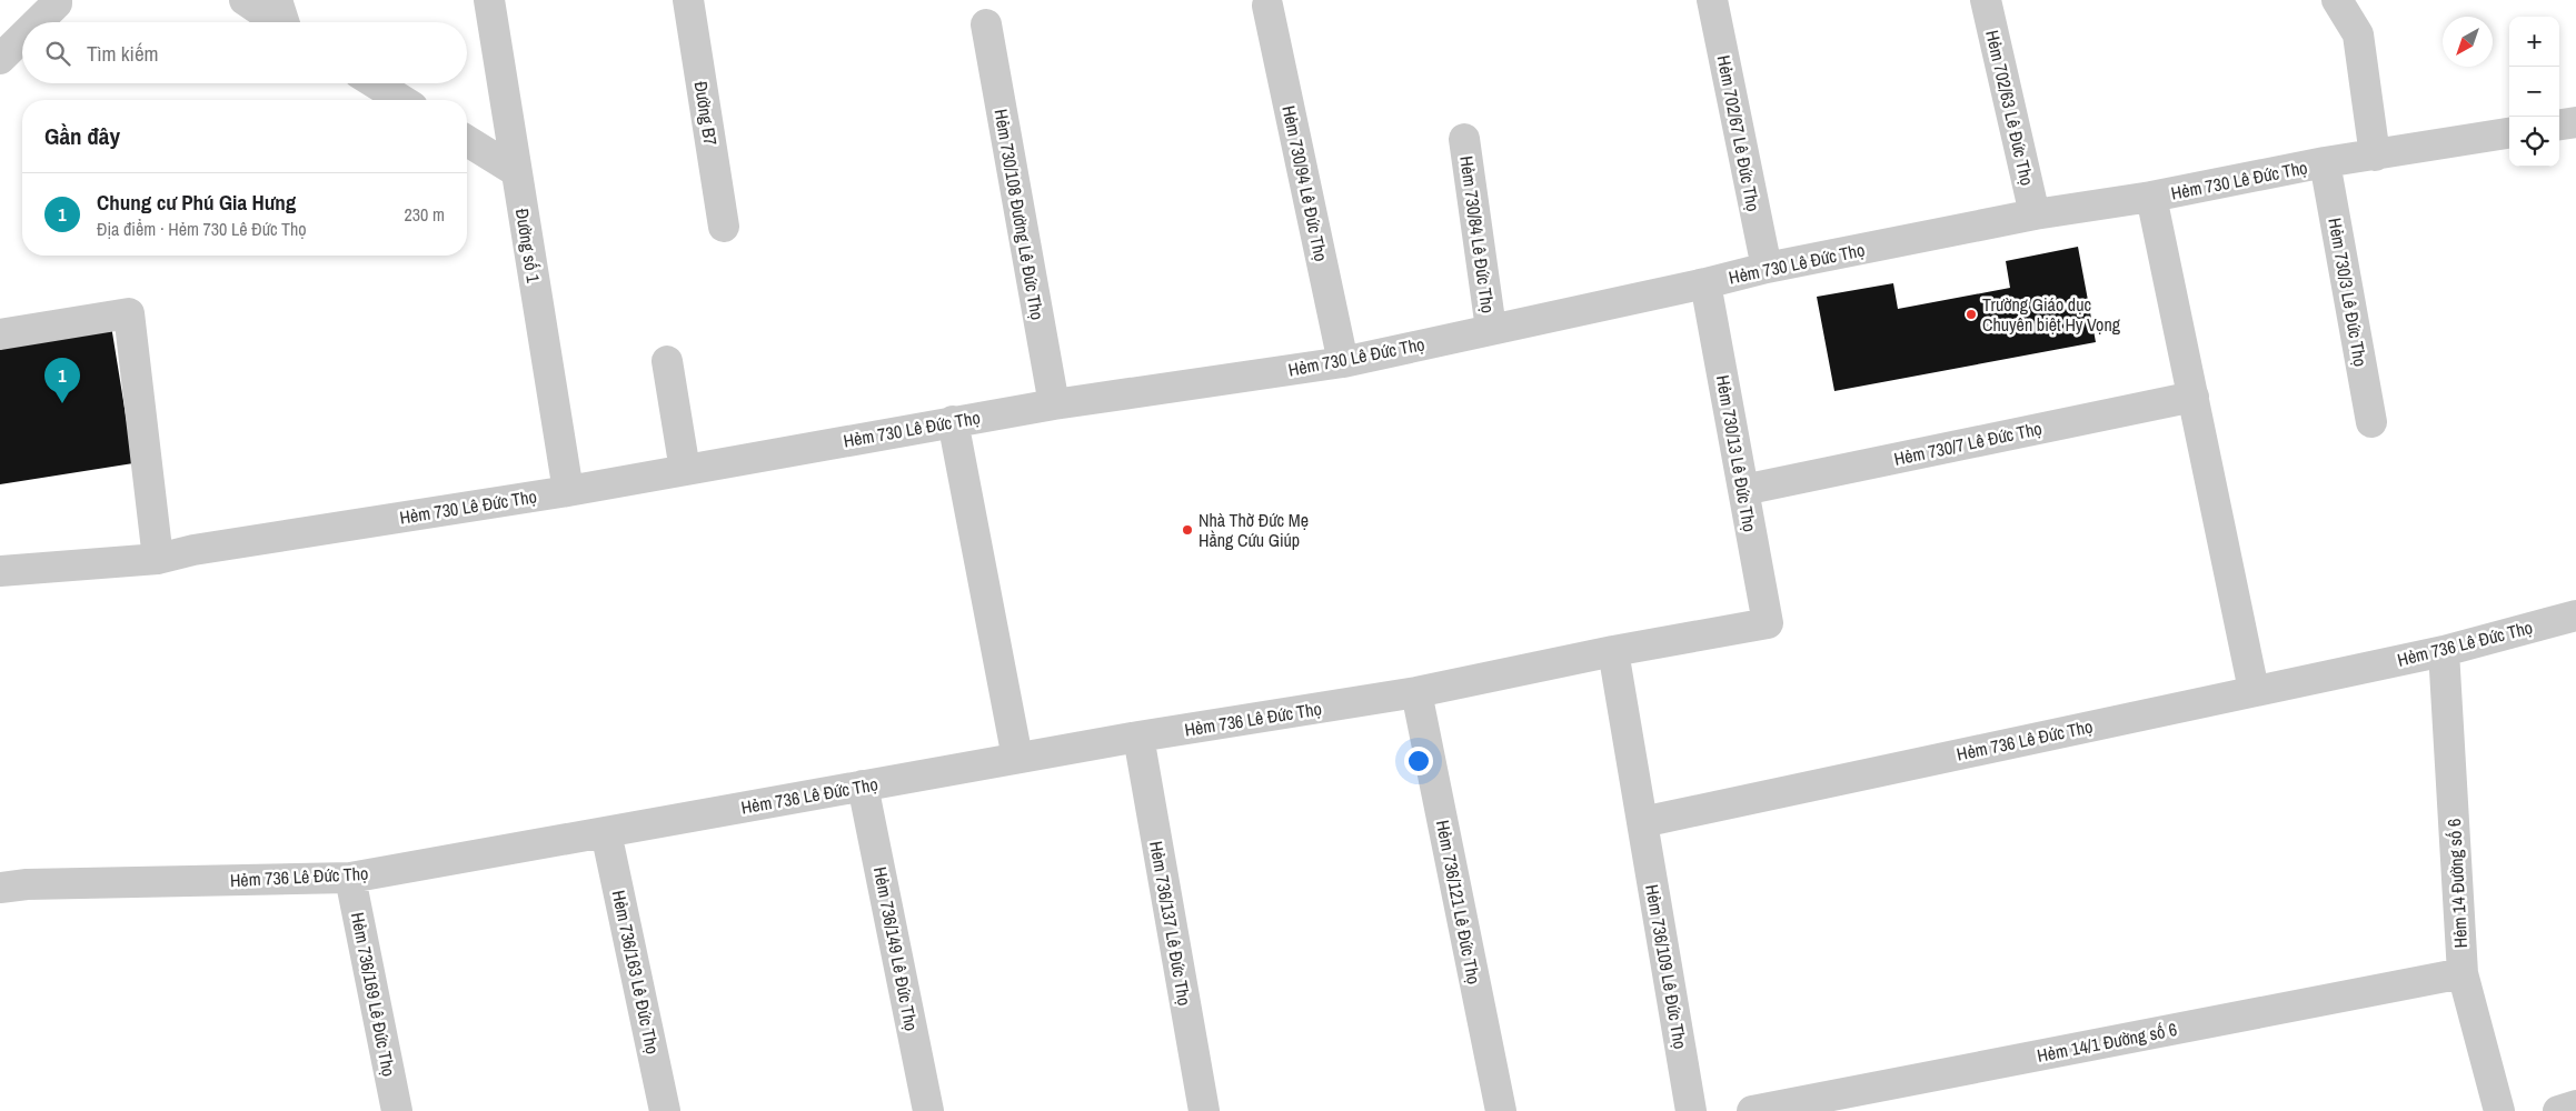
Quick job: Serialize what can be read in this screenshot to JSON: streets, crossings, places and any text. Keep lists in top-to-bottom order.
{
  "streets": {
    "street": [
      "Hẻm 702/63 Lê Đức Thọ",
      "Đường B7",
      "Hẻm 702/67 Lê Đức Thọ",
      "Hẻm 730 Lê Đức Thọ",
      "Hẻm 730/94 Lê Đức Thọ",
      "Hẻm 730/108 Đường Lê Đức Thọ",
      "Hẻm 730/84 Lê Đức Thọ",
      "Đường số 1",
      "Hẻm 730/3 Lê Đức Thọ",
      "Hẻm 730/7 Lê Đức Thọ",
      "Hẻm 730/13 Lê Đức Thọ",
      "Hẻm 736 Lê Đức Thọ",
      "Hẻm 14 Đường số 6",
      "Hẻm 736/121 Lê Đức Thọ",
      "Hẻm 736/137 Lê Đức Thọ",
      "Hẻm 736/149 Lê Đức Thọ",
      "Hẻm 736/109 Lê Đức Thọ",
      "Hẻm 736/163 Lê Đức Thọ",
      "Hẻm 736/169 Lê Đức Thọ",
      "Hẻm 14/1 Đường số 6"
    ]
  },
  "crossings": [
    ["Hẻm 702/63 Lê Đức Thọ", "Hẻm 730 Lê Đức Thọ"],
    ["Hẻm 702/67 Lê Đức Thọ", "Hẻm 730 Lê Đức Thọ"],
    ["Hẻm 730 Lê Đức Thọ", "Hẻm 730/94 Lê Đức Thọ"],
    ["Hẻm 730 Lê Đức Thọ", "Hẻm 730/108 Đường Lê Đức Thọ"],
    ["Hẻm 730 Lê Đức Thọ", "Hẻm 730/84 Lê Đức Thọ"],
    ["Hẻm 730 Lê Đức Thọ", "Đường số 1"],
    ["Hẻm 730 Lê Đức Thọ", "Hẻm 730/3 Lê Đức Thọ"],
    ["Hẻm 730 Lê Đức Thọ", "Hẻm 730/13 Lê Đức Thọ"],
    ["Hẻm 730/7 Lê Đức Thọ", "Hẻm 730/13 Lê Đức Thọ"],
    ["Hẻm 730/13 Lê Đức Thọ", "Hẻm 736 Lê Đức Thọ"],
    ["Hẻm 736 Lê Đức Thọ", "Hẻm 14 Đường số 6"],
    ["Hẻm 736 Lê Đức Thọ", "Hẻm 736/121 Lê Đức Thọ"],
    ["Hẻm 736 Lê Đức Thọ", "Hẻm 736/137 Lê Đức Thọ"],
    ["Hẻm 736 Lê Đức Thọ", "Hẻm 736/149 Lê Đức Thọ"],
    ["Hẻm 736 Lê Đức Thọ", "Hẻm 736/109 Lê Đức Thọ"],
    ["Hẻm 736 Lê Đức Thọ", "Hẻm 736/163 Lê Đức Thọ"],
    ["Hẻm 736 Lê Đức Thọ", "Hẻm 736/169 Lê Đức Thọ"],
    ["Hẻm 14 Đường số 6", "Hẻm 14/1 Đường số 6"]
  ],
  "places": ["Trường Giáo dục Chuyên biệt Hy Vọng", "Nhà Thờ Đức Mẹ Hằng Cứu Giúp"],
  "north": "bottom left",
  "page": {
    "map_buttons": ["+", "−"],
    "search": "Tìm kiếm",
    "heading": "Gần đây",
    "list": [
      {
        "mark": "1",
        "name": "Chung cư Phú Gia Hưng",
        "note": "Địa điểm · Hẻm 730 Lê Đức Thọ",
        "value": "230 m"
      }
    ],
    "pins": "1"
  }
}
